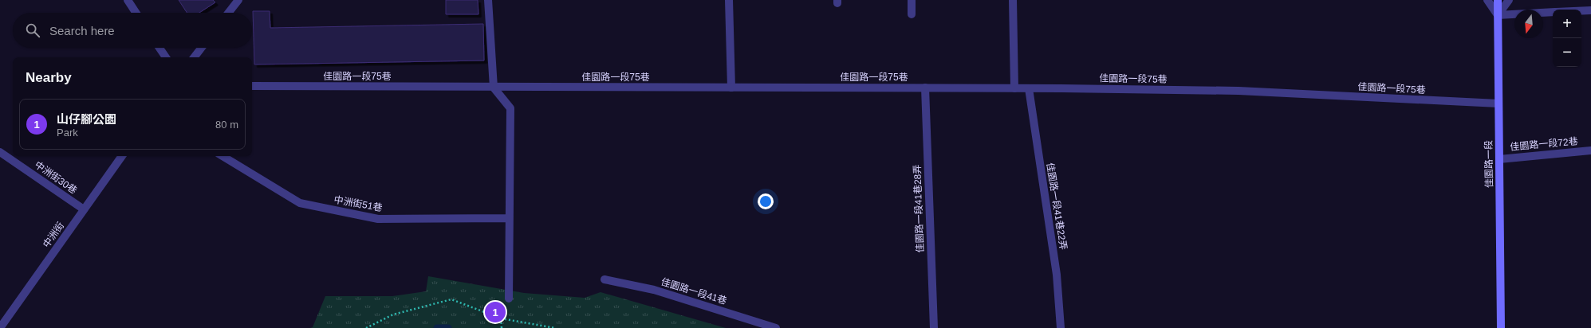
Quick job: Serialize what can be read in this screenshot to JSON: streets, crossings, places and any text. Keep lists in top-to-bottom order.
{
  "streets": {
    "street": [
      "佳園路一段75巷",
      "佳園路一段72巷",
      "佳園路一段",
      "中洲街30巷",
      "中洲街51巷",
      "佳園路一段41巷22弄",
      "佳園路一段41巷28弄",
      "中洲街",
      "佳園路一段41巷"
    ]
  },
  "crossings": [
    ["佳園路一段75巷", "佳園路一段"],
    ["佳園路一段75巷", "佳園路一段41巷22弄"],
    ["佳園路一段75巷", "佳園路一段41巷28弄"],
    ["佳園路一段72巷", "佳園路一段"],
    ["中洲街30巷", "中洲街"]
  ],
  "north": "bottom",
  "page": {
    "map_buttons": ["+", "−"],
    "search": "Search here",
    "heading": "Nearby",
    "list": [
      {
        "mark": "1",
        "name": "山仔腳公園",
        "note": "Park",
        "value": "80 m"
      }
    ],
    "pins": "1"
  }
}
